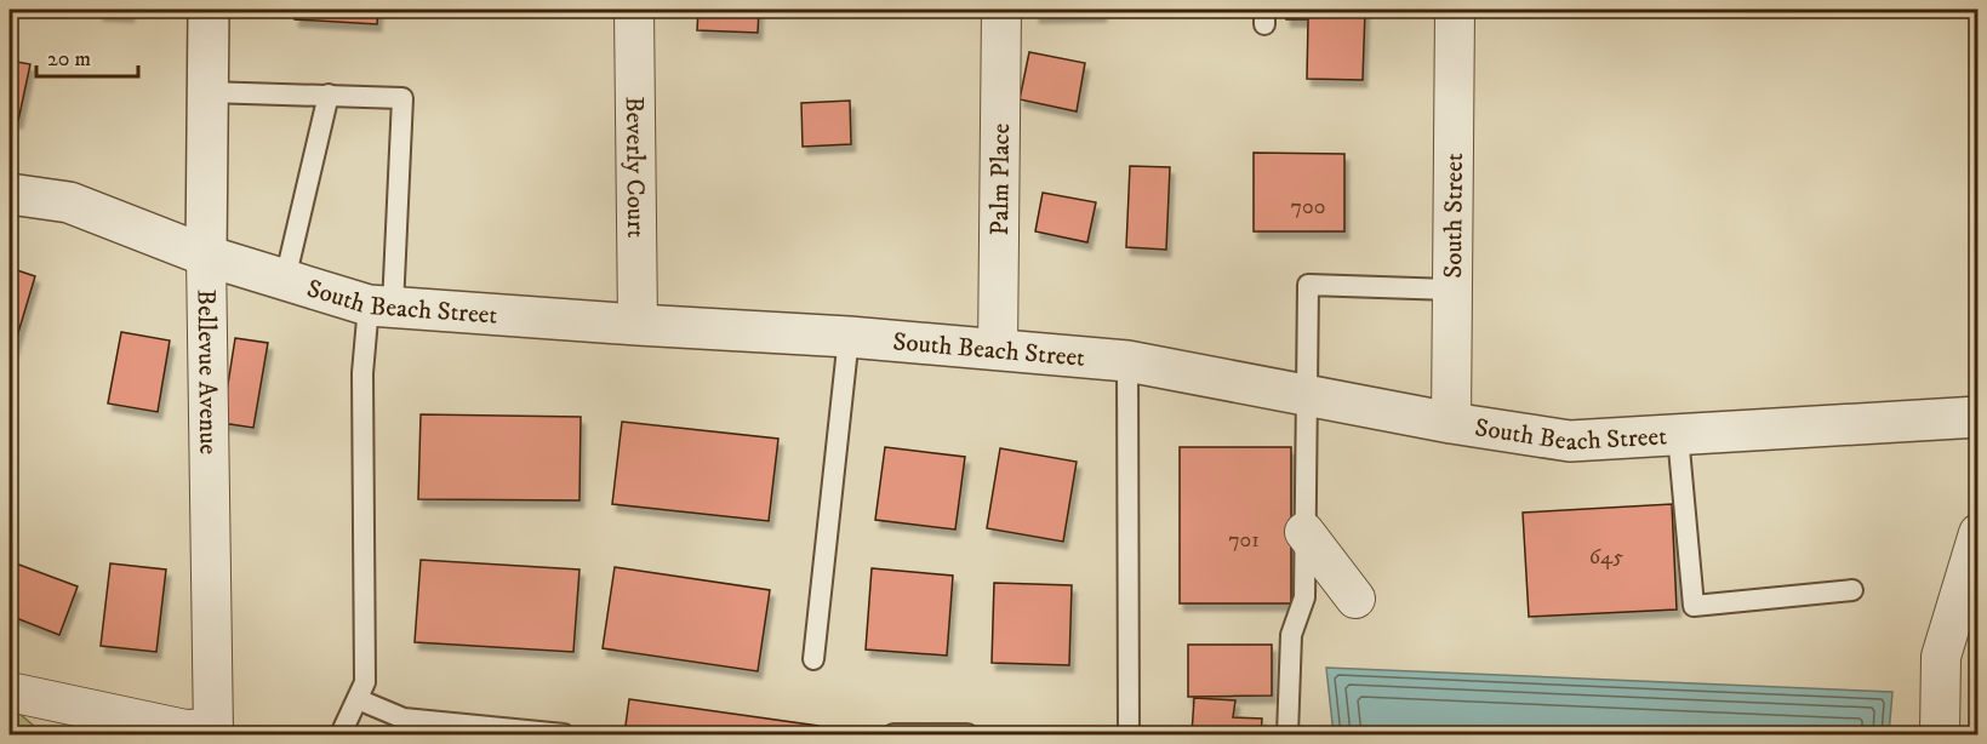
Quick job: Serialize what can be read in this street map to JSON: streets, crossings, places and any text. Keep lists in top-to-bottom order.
{
  "streets": {
    "street": [
      "Beverly Court",
      "Palm Place",
      "South Street",
      "South Beach Street",
      "Bellevue Avenue"
    ]
  },
  "crossings": [
    ["Beverly Court", "South Beach Street"],
    ["Palm Place", "South Beach Street"],
    ["South Street", "South Beach Street"],
    ["South Beach Street", "Bellevue Avenue"]
  ],
  "house_numbers": ["700", "701", "645"],
  "scale_bar": "20 m"
}
